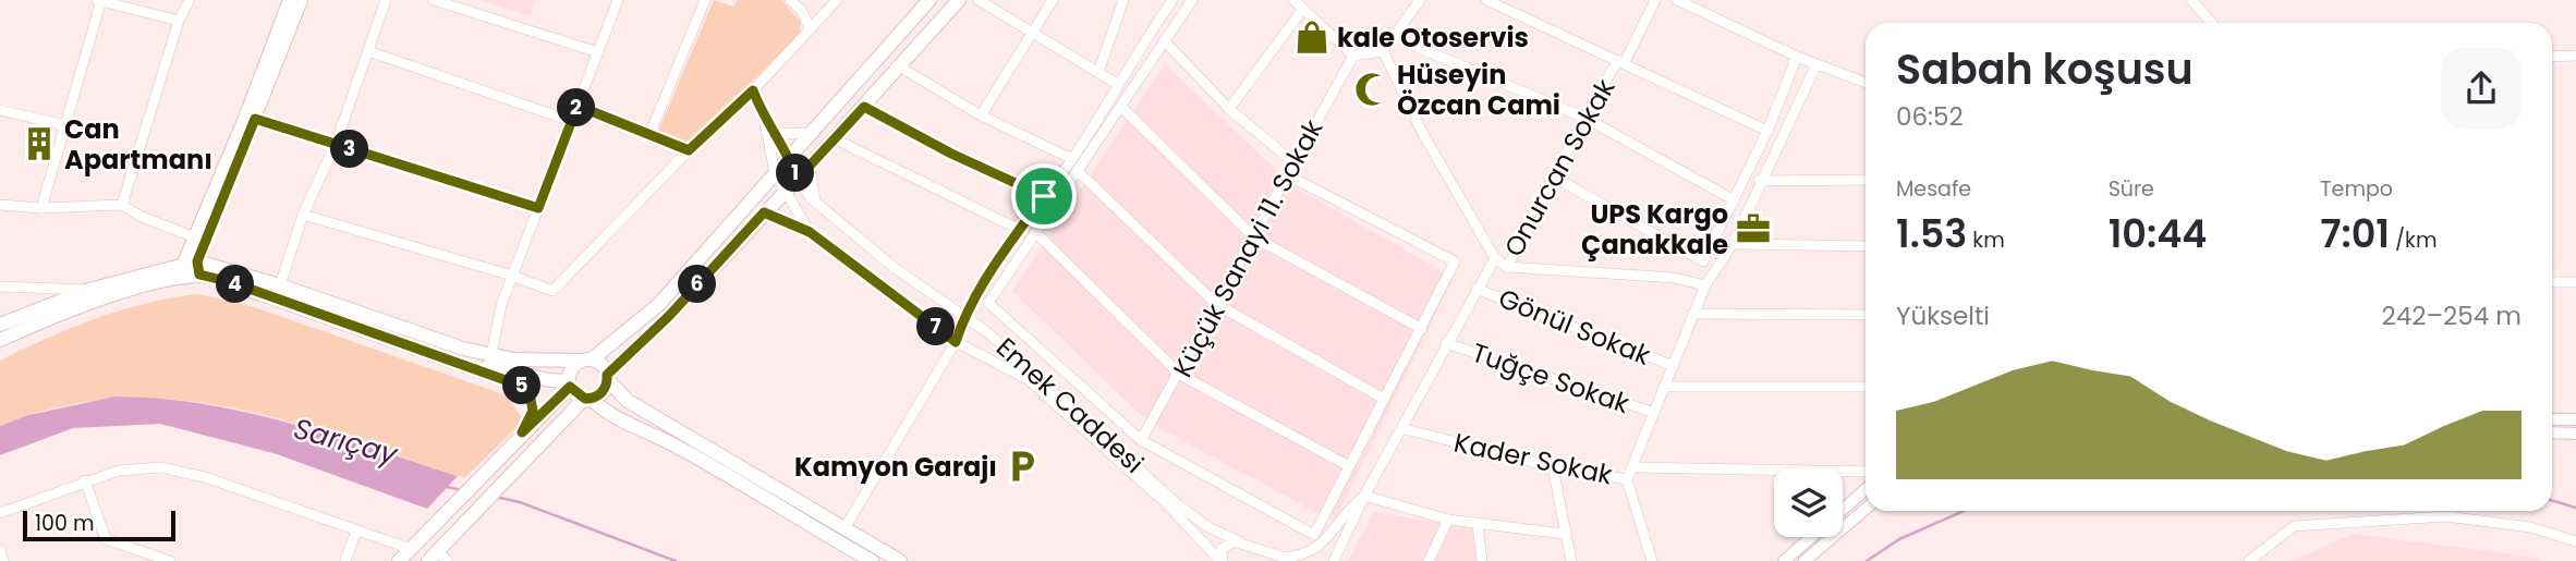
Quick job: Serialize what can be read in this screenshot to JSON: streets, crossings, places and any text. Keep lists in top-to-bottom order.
{
  "streets": {
    "street": [
      "Onurcan Sokak",
      "Küçük Sanayi 11. Sokak",
      "Gönül Sokak",
      "Tuğçe Sokak",
      "Emek Caddesi",
      "Kader Sokak"
    ]
  },
  "water": ["Sarıçay"],
  "places": {
    "shop": ["kale Otoservis"],
    "mosque": ["Hüseyin Özcan Cami"],
    "building": ["Can Apartmanı"],
    "office": ["UPS Kargo Çanakkale"],
    "parking": ["Kamyon Garajı"]
  },
  "scale_bar": "100 m",
  "page": {
    "heading": ["Sabah koşusu", "06:52"],
    "pins": [
      "2",
      "3",
      "1",
      "4",
      "6",
      "7",
      "5"
    ],
    "stats": [
      ["Mesafe", "1.53 km"],
      ["Süre", "10:44"],
      ["Tempo", "7:01 /km"]
    ],
    "chart": ["Yükselti", "242–254 m"],
    "scale": "100 m"
  }
}
